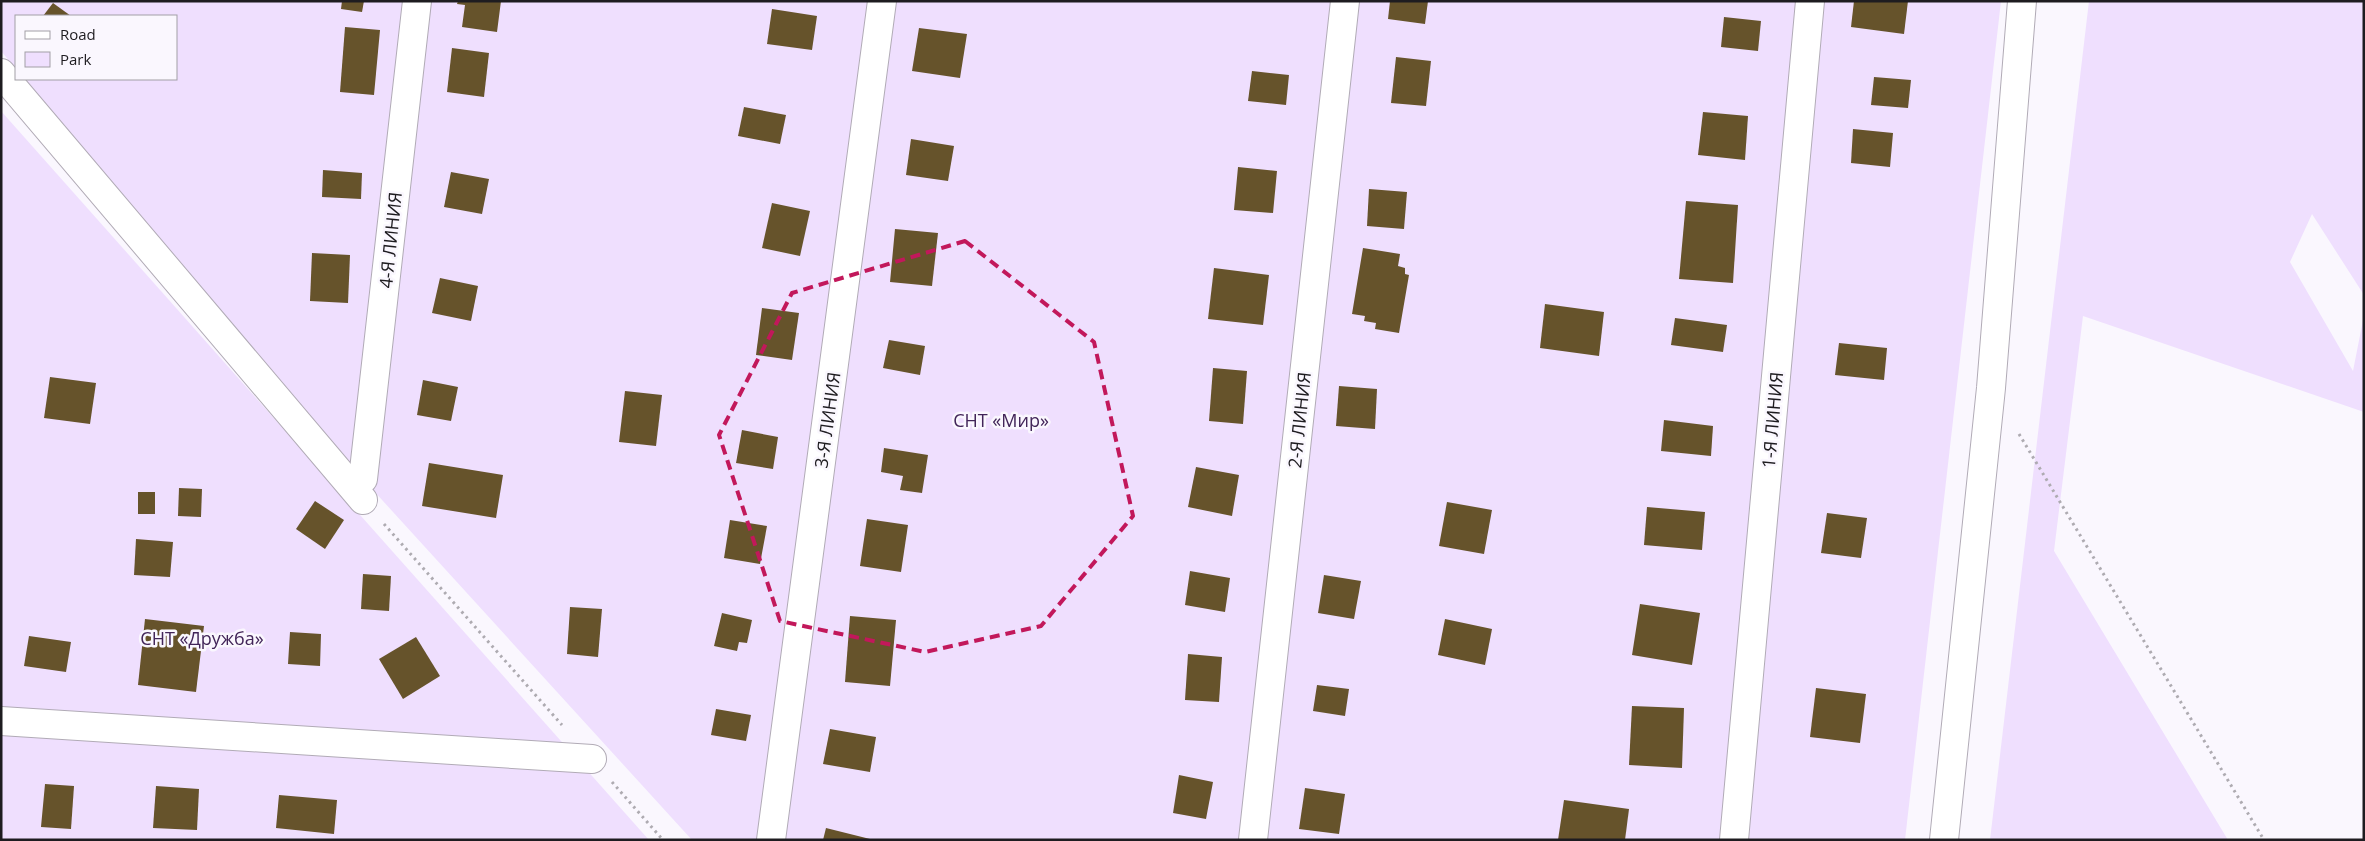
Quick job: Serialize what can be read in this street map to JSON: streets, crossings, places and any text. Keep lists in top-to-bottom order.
{
  "streets": {
    "street": [
      "4-Я ЛИНИЯ",
      "3-Я ЛИНИЯ",
      "2-Я ЛИНИЯ",
      "1-Я ЛИНИЯ"
    ]
  },
  "parks": ["СНТ «Мир»", "СНТ «Дружба»"],
  "legend": ["Road", "Park"]
}
